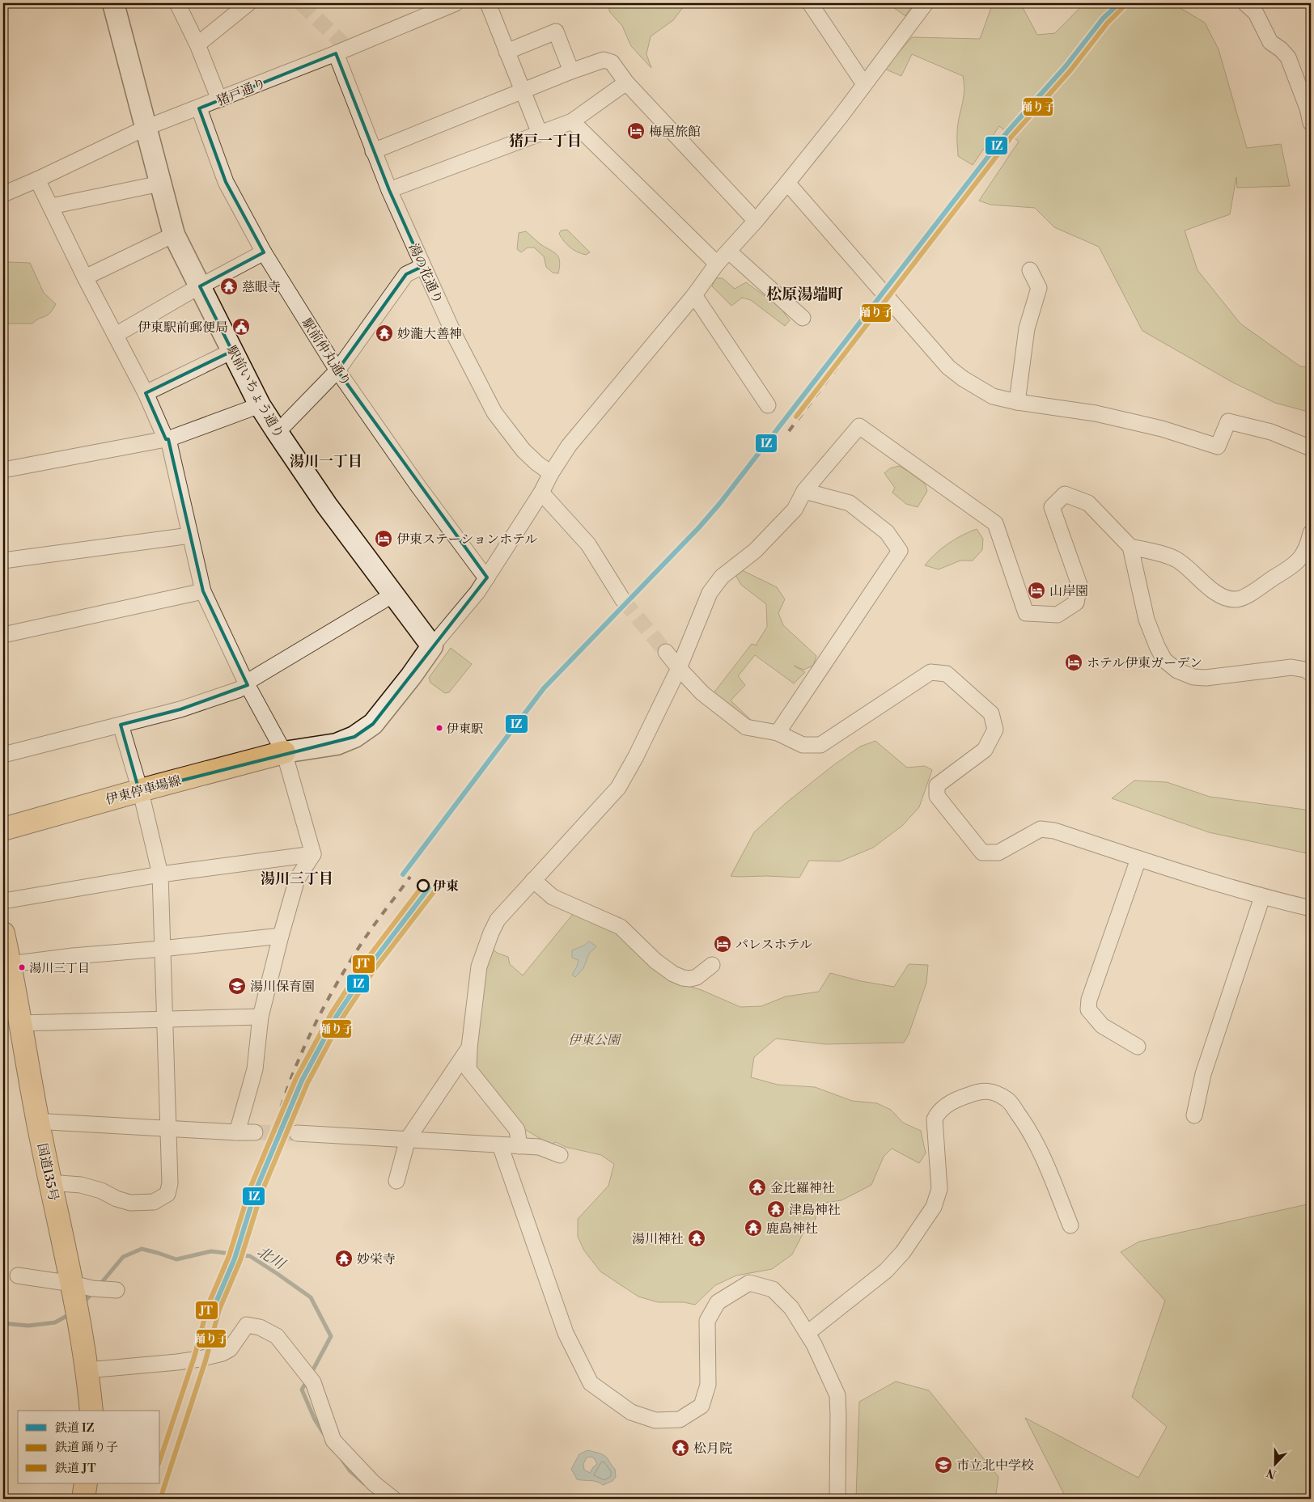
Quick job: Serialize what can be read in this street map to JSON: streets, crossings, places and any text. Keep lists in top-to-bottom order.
{
  "streets": {
    "main road": ["伊東停車場線", "国道135号"],
    "street": [
      "猪戸通り",
      "湯の花通り",
      "駅前仲丸通り",
      "駅前いちょう通り"
    ]
  },
  "crossings": [
    ["猪戸通り", "湯の花通り"],
    ["猪戸通り", "駅前仲丸通り"],
    ["猪戸通り", "駅前いちょう通り"]
  ],
  "districts": [
    "猪戸一丁目",
    "松原湯端町",
    "湯川一丁目",
    "湯川三丁目"
  ],
  "water": ["北川"],
  "parks": ["伊東公園"],
  "places": {
    "hotel": [
      "梅屋旅館",
      "伊東ステーションホテル",
      "山岸園",
      "ホテル伊東ガーデン",
      "パレスホテル"
    ],
    "temple": [
      "慈眼寺",
      "妙瀧大善神",
      "金比羅神社",
      "津島神社",
      "鹿島神社",
      "湯川神社",
      "妙栄寺",
      "松月院"
    ],
    "public building": ["伊東駅前郵便局"],
    "other": ["伊東駅", "伊東", "湯川三丁目"],
    "school or university": ["湯川保育園", "市立北中学校"]
  },
  "lines": ["rail line IZ", "rail line 踊り子", "rail line JT"],
  "legend": ["鉄道 IZ", "鉄道 踊り子", "鉄道 JT"],
  "north": "bottom"
}
